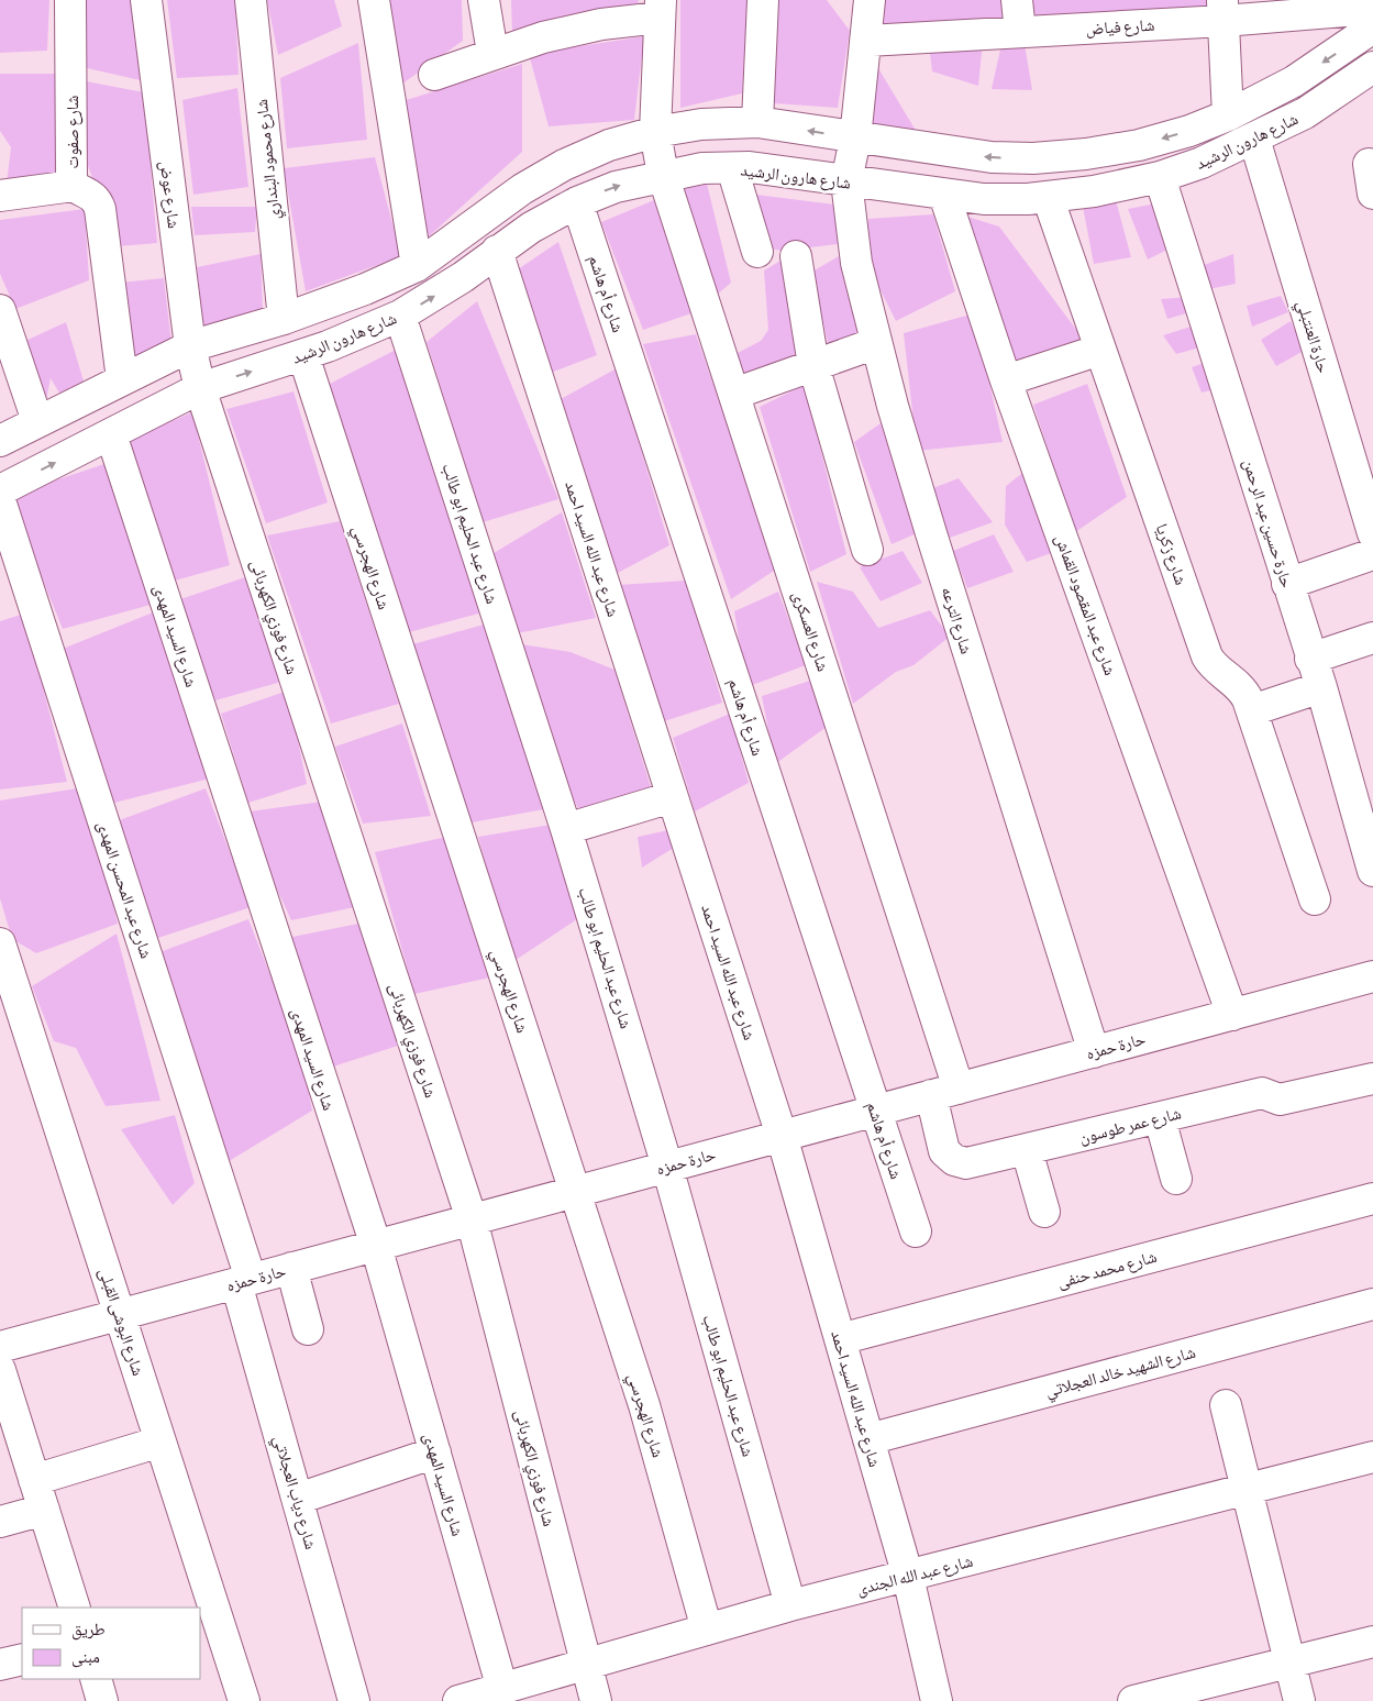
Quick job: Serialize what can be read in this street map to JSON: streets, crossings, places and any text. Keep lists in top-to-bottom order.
{
  "streets": {
    "street": [
      "شارع فياض",
      "شارع صفوت",
      "شارع هارون الرشيد",
      "شارع محمود البنداري",
      "شارع عوض",
      "شارع أم هاشم",
      "حارة العنتبلي",
      "حارة حسين عبد الرحمن",
      "شارع عبد الحليم ابو طالب",
      "شارع عبد الله السيد احمد",
      "شارع زكريا",
      "شارع الهجرسي",
      "شارع عبد المقصود القماش",
      "شارع فوزي الكهربائى",
      "شارع الترعه",
      "شارع العسكرى",
      "شارع السيد المهدى",
      "شارع عبد المحسن المهدى",
      "حارة حمزه",
      "شارع عمر طوسون",
      "شارع محمد حنفى",
      "شارع البوشى القبلى",
      "شارع الشهيد خالد العجلاتي",
      "شارع دياب العجلاتي",
      "شارع عبد الله الجندى"
    ]
  },
  "crossings": [
    ["شارع فياض", "شارع الترعه"],
    ["شارع صفوت", "شارع هارون الرشيد"],
    ["شارع هارون الرشيد", "شارع محمود البنداري"],
    ["شارع هارون الرشيد", "شارع عوض"],
    ["شارع هارون الرشيد", "شارع أم هاشم"],
    ["شارع هارون الرشيد", "حارة العنتبلي"],
    ["شارع هارون الرشيد", "حارة حسين عبد الرحمن"],
    ["شارع هارون الرشيد", "شارع عبد الحليم ابو طالب"],
    ["شارع هارون الرشيد", "شارع عبد الله السيد احمد"],
    ["شارع هارون الرشيد", "شارع زكريا"],
    ["شارع هارون الرشيد", "شارع الهجرسي"],
    ["شارع هارون الرشيد", "شارع عبد المقصود القماش"],
    ["شارع هارون الرشيد", "شارع فوزي الكهربائى"],
    ["شارع هارون الرشيد", "شارع الترعه"],
    ["شارع هارون الرشيد", "شارع العسكرى"],
    ["شارع هارون الرشيد", "شارع السيد المهدى"],
    ["شارع عوض", "شارع فوزي الكهربائى"],
    ["شارع أم هاشم", "حارة حمزه"],
    ["شارع عبد الحليم ابو طالب", "حارة حمزه"],
    ["شارع عبد الحليم ابو طالب", "شارع عبد الله الجندى"],
    ["شارع عبد الله السيد احمد", "حارة حمزه"],
    ["شارع عبد الله السيد احمد", "شارع محمد حنفى"],
    ["شارع عبد الله السيد احمد", "شارع الشهيد خالد العجلاتي"],
    ["شارع عبد الله السيد احمد", "شارع عبد الله الجندى"],
    ["شارع الهجرسي", "حارة حمزه"],
    ["شارع الهجرسي", "شارع عبد الله الجندى"],
    ["شارع عبد المقصود القماش", "حارة حمزه"],
    ["شارع فوزي الكهربائى", "حارة حمزه"],
    ["شارع فوزي الكهربائى", "شارع عبد الله الجندى"],
    ["شارع الترعه", "حارة حمزه"],
    ["شارع العسكرى", "حارة حمزه"],
    ["شارع العسكرى", "شارع عمر طوسون"],
    ["شارع السيد المهدى", "حارة حمزه"],
    ["شارع السيد المهدى", "شارع عبد الله الجندى"],
    ["شارع عبد المحسن المهدى", "حارة حمزه"],
    ["شارع عبد المحسن المهدى", "شارع دياب العجلاتي"],
    ["حارة حمزه", "شارع عمر طوسون"],
    ["حارة حمزه", "شارع البوشى القبلى"],
    ["حارة حمزه", "شارع دياب العجلاتي"]
  ],
  "legend": ["طريق", "مبنى"]
}
